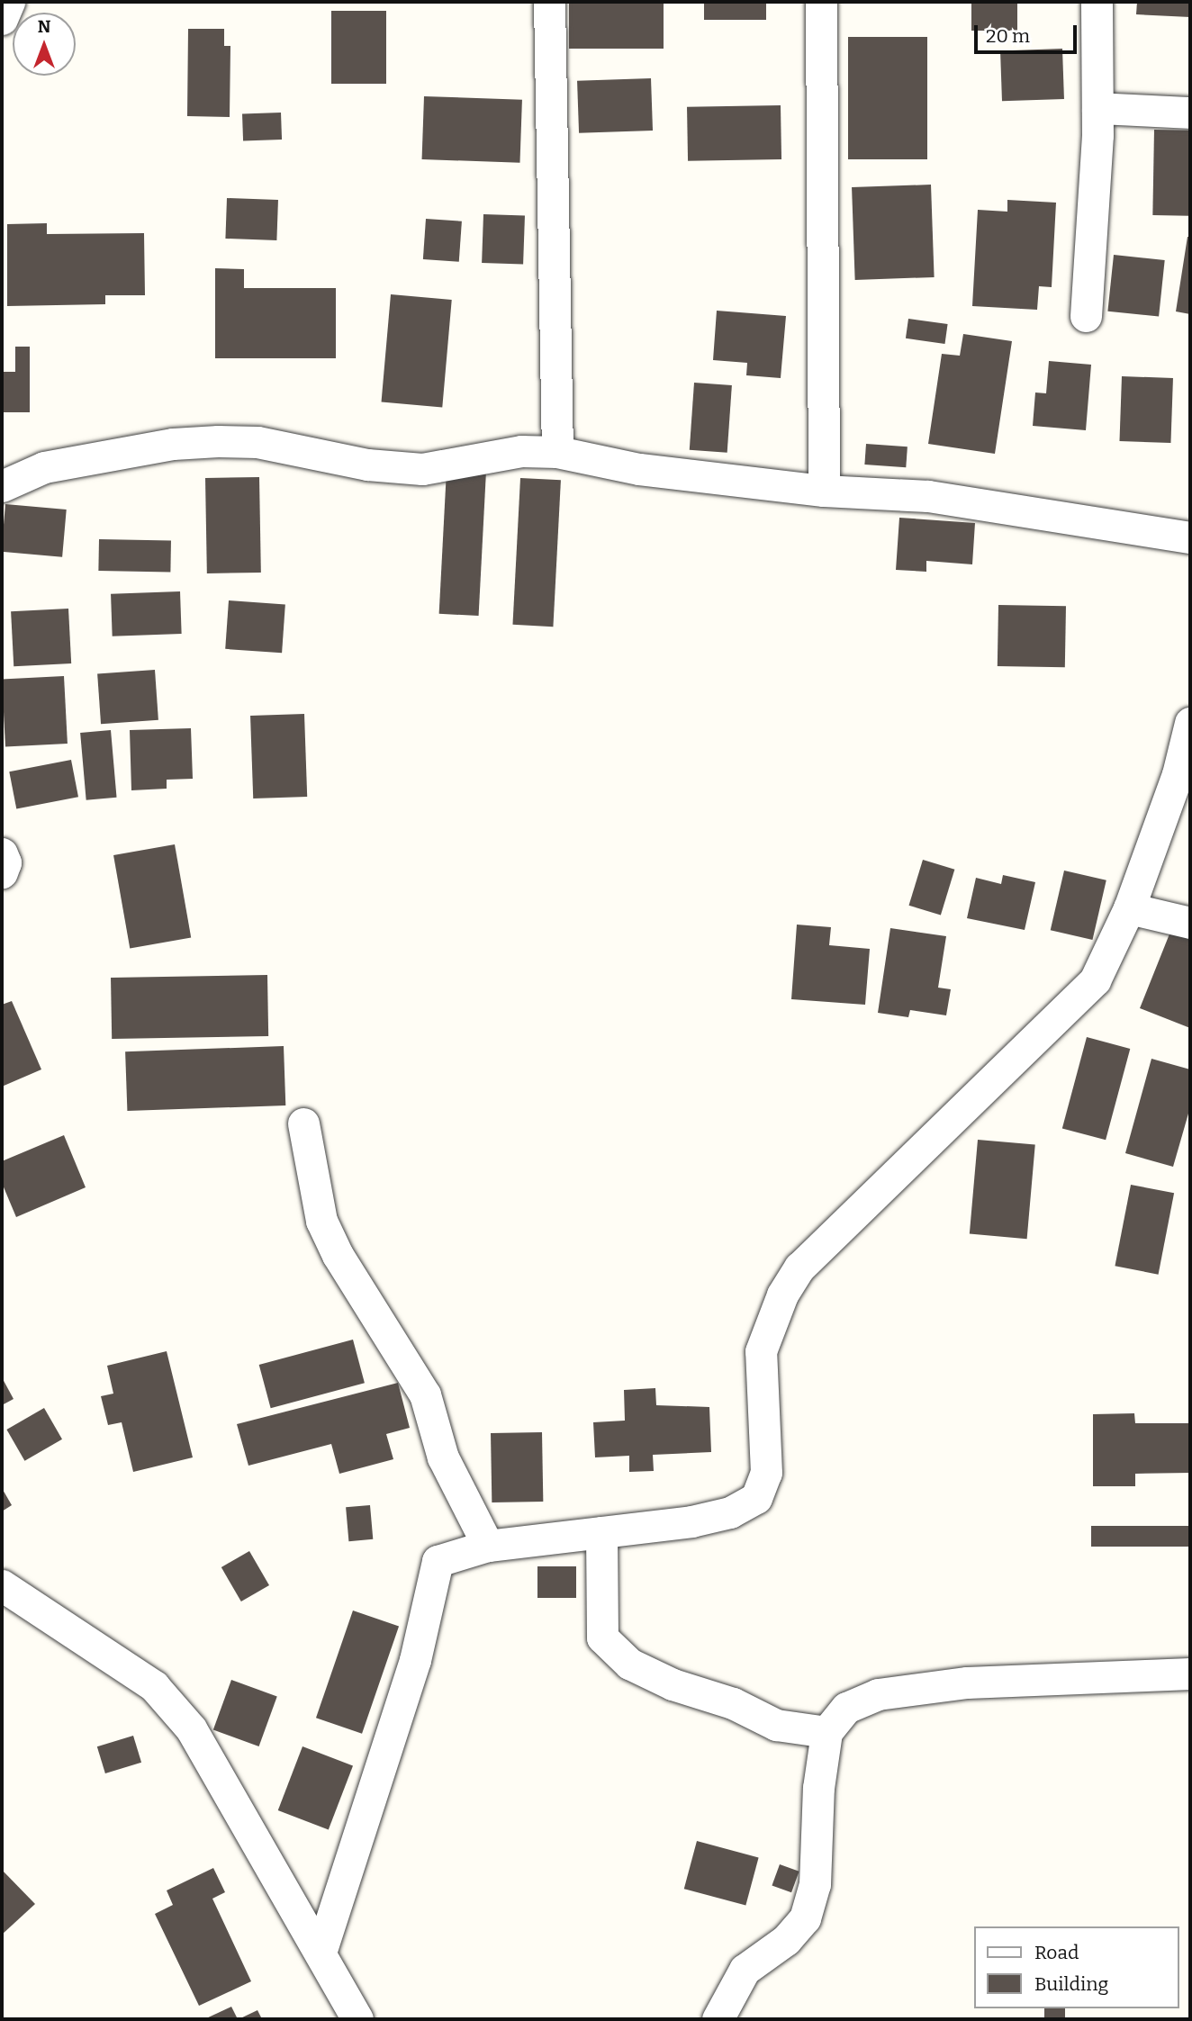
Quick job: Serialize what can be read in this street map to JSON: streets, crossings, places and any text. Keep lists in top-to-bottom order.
{
  "legend": ["Road", "Building"],
  "scale_bar": "20 m",
  "north": "top"
}
